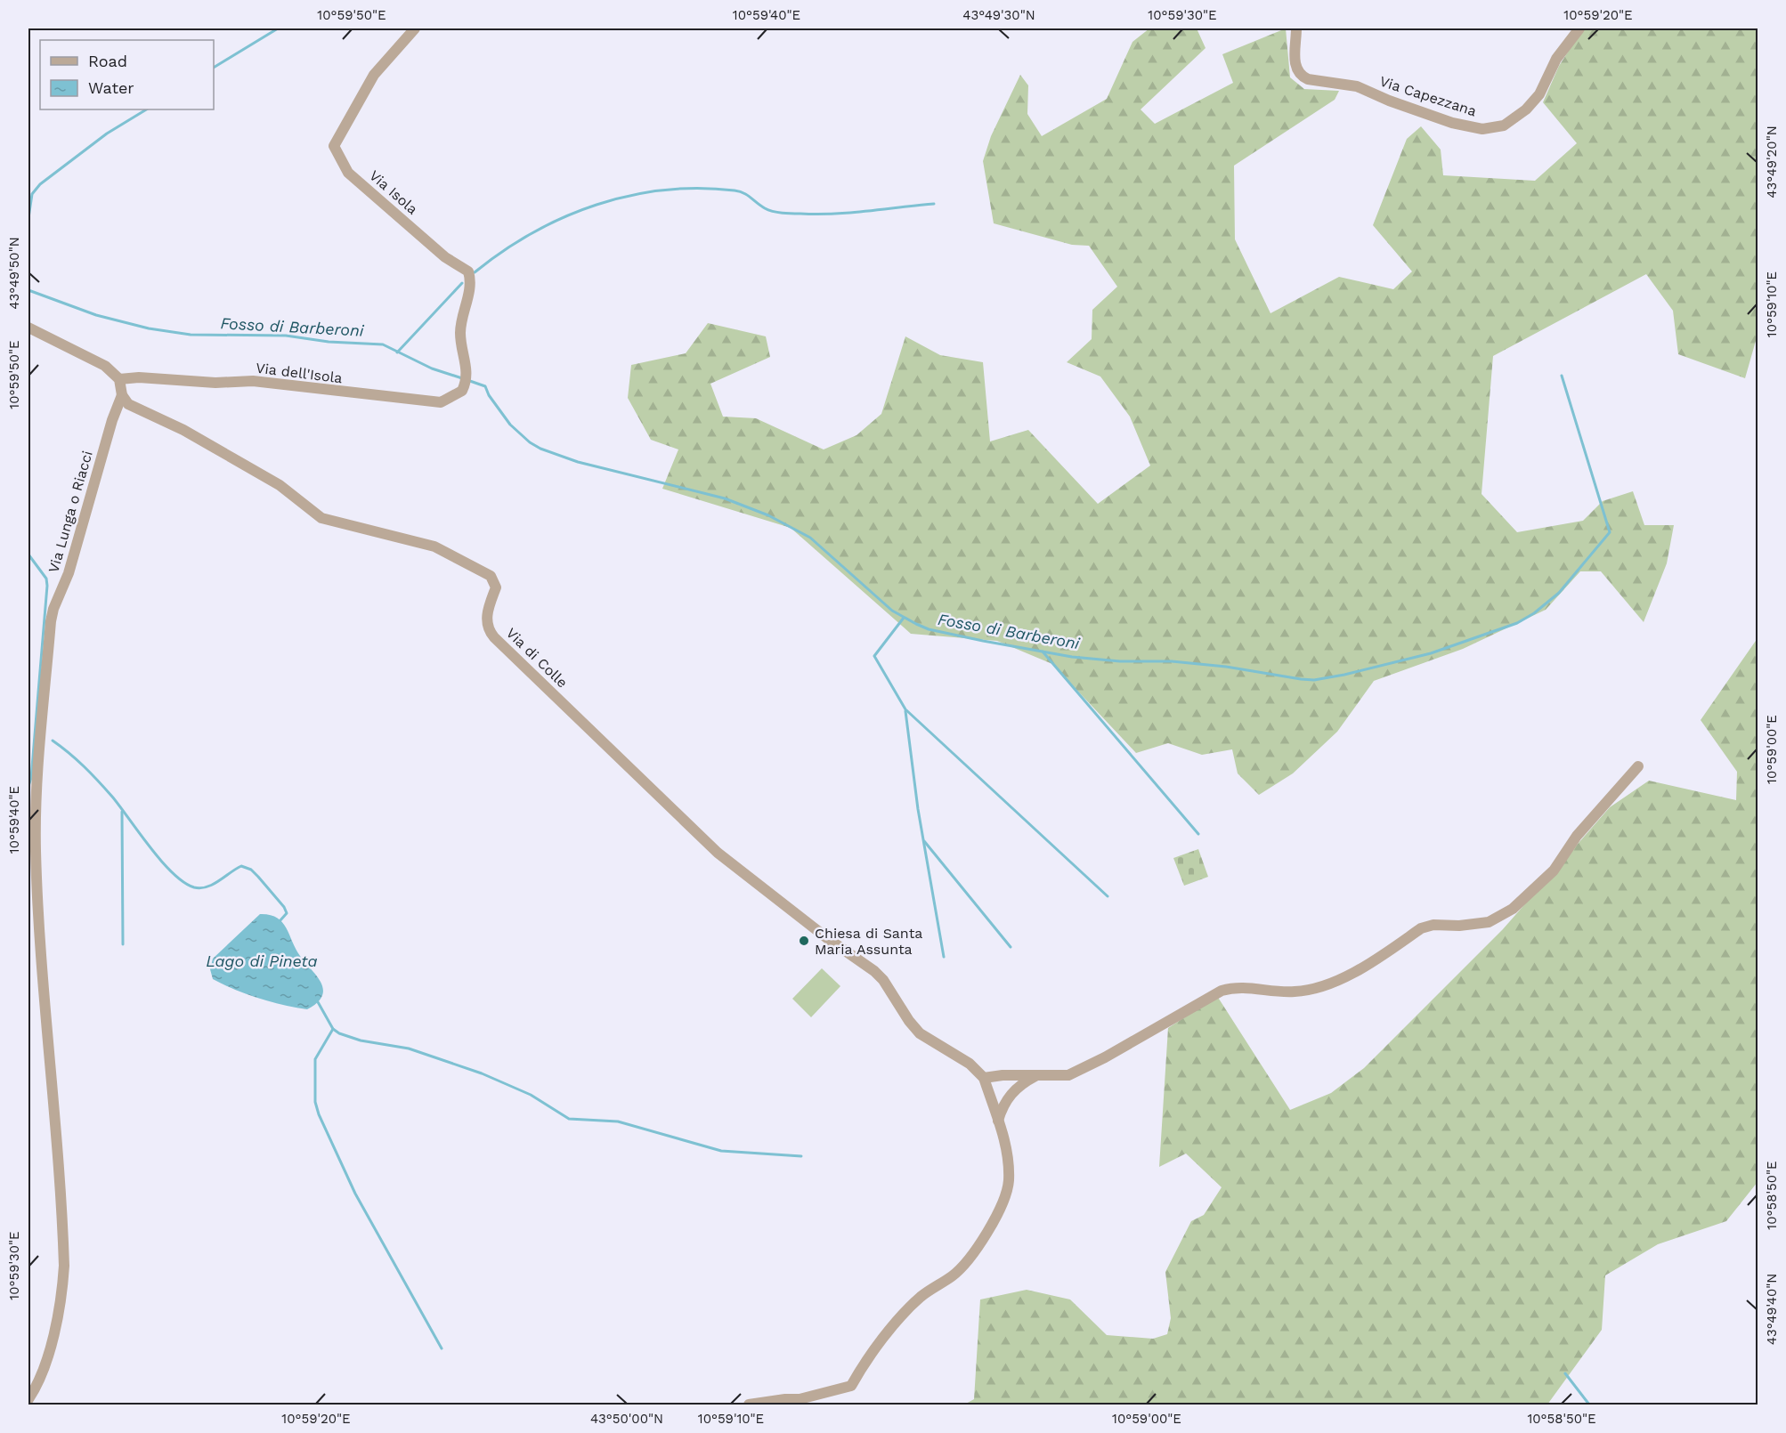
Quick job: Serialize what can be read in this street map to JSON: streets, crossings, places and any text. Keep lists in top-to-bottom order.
{
  "streets": {
    "street": [
      "Via Capezzana",
      "Via Isola",
      "Via dell'Isola",
      "Via Lunga o Riacci",
      "Via di Colle"
    ]
  },
  "crossings": [
    ["Via Isola", "Via dell'Isola"],
    ["Via Lunga o Riacci", "Via di Colle"]
  ],
  "water": ["Fosso di Barberoni", "Lago di Pineta"],
  "places": ["Chiesa di Santa Maria Assunta"],
  "legend": ["Road", "Water"],
  "coordinates": [
    "10°59'50\"E",
    "10°59'40\"E",
    "43°49'30\"N",
    "10°59'30\"E",
    "10°59'20\"E",
    "43°49'20\"N",
    "43°49'50\"N",
    "10°59'10\"E",
    "10°59'00\"E",
    "10°58'50\"E",
    "43°49'40\"N",
    "43°50'00\"N"
  ]
}
